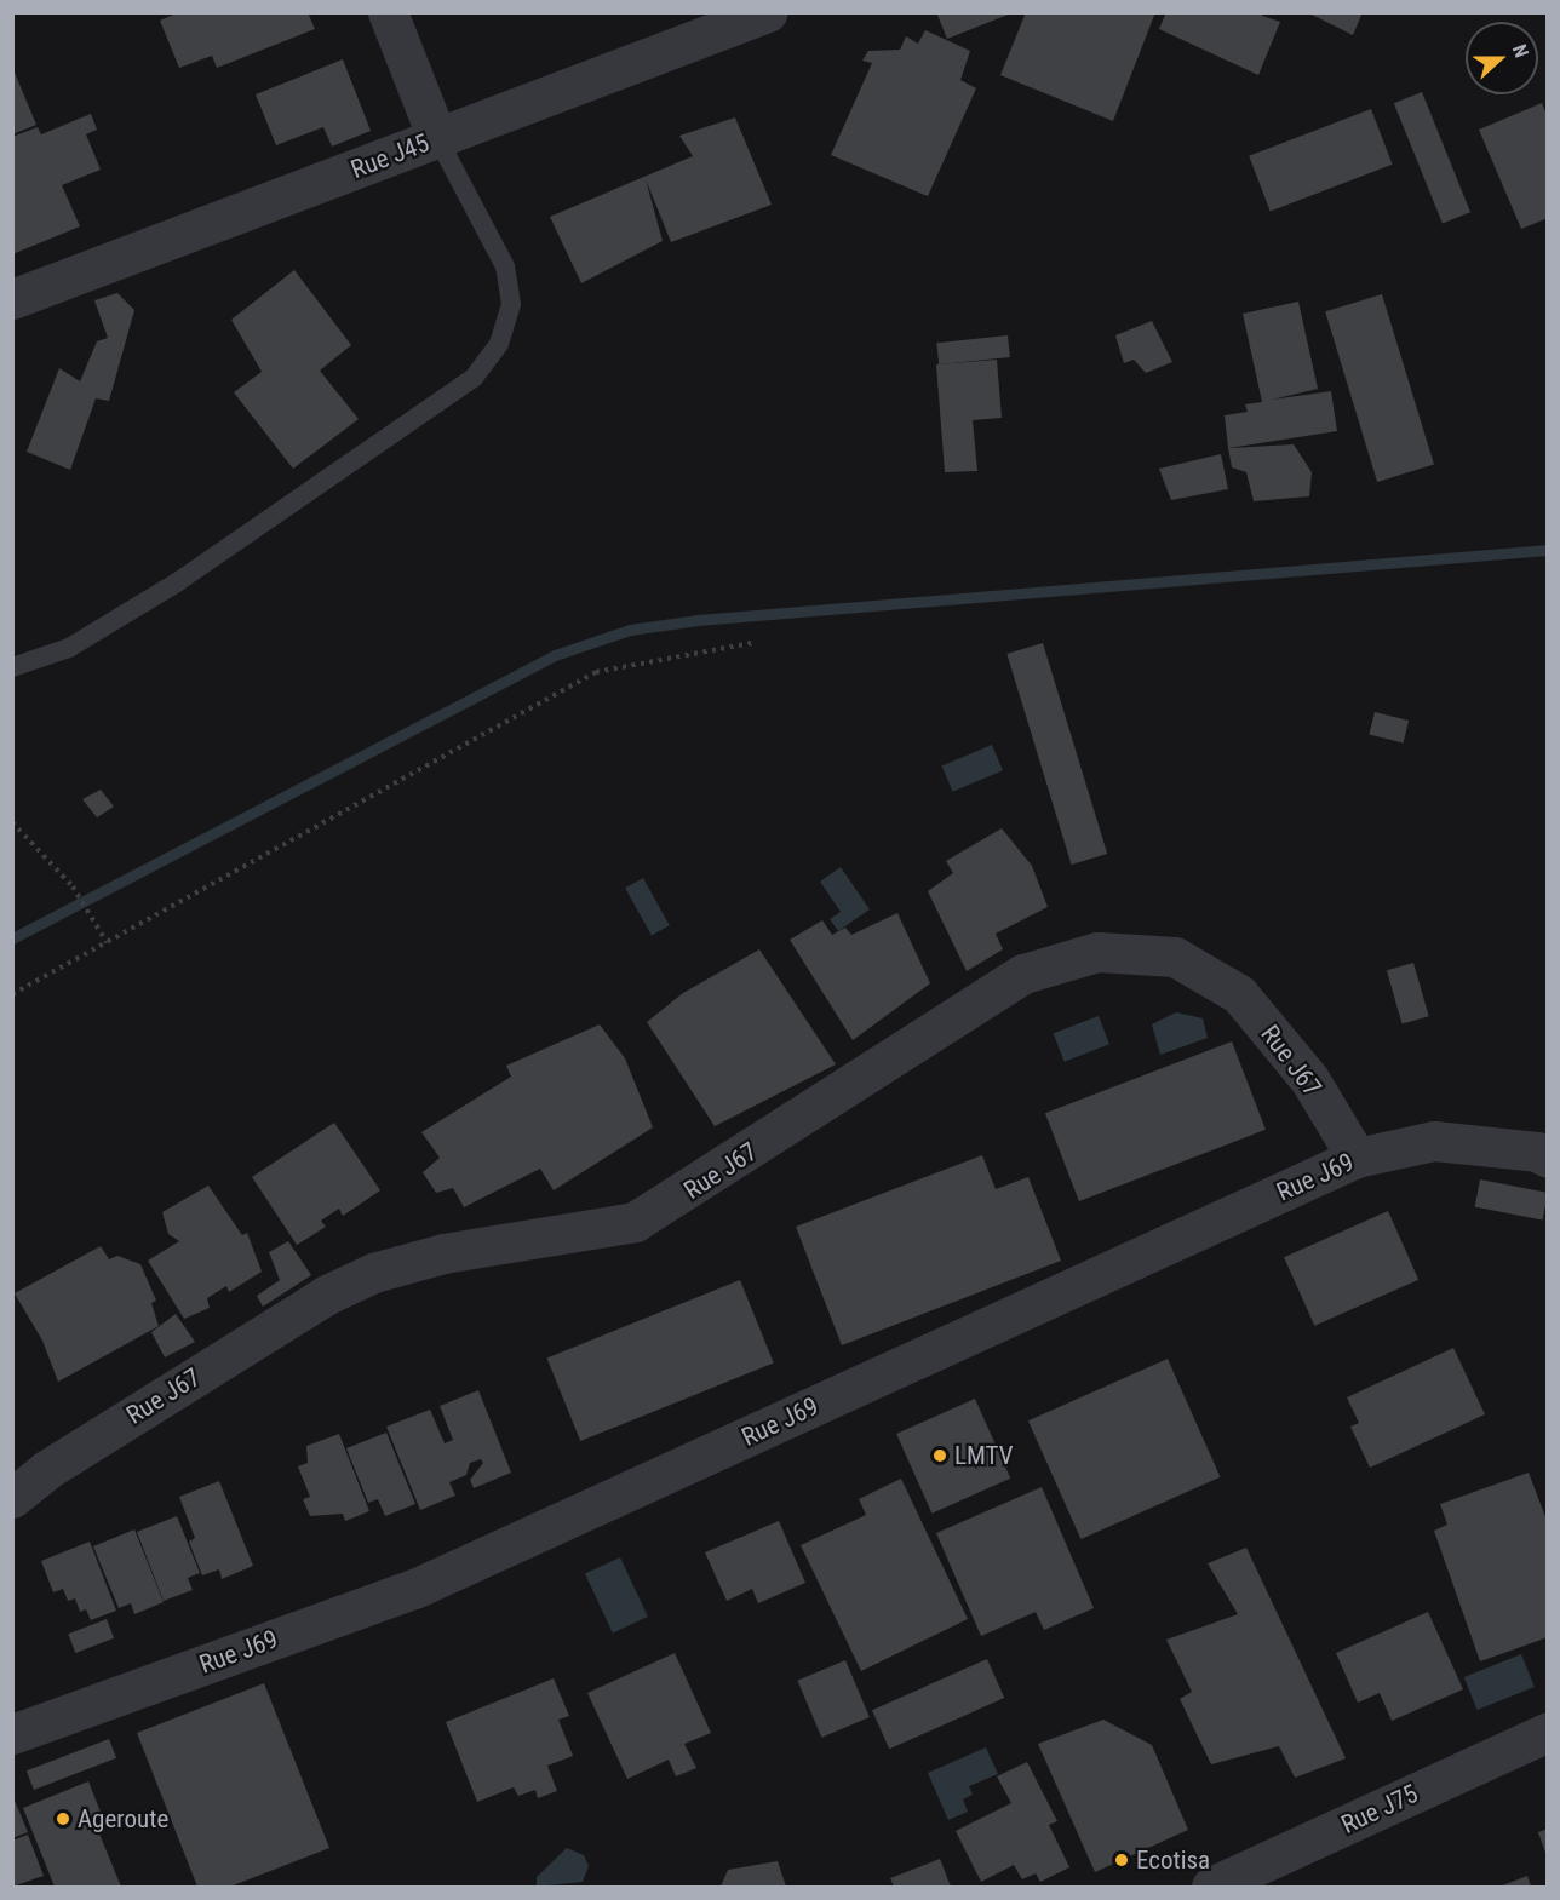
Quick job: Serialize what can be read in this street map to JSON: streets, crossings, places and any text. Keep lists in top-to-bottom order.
{
  "streets": {
    "street": [
      "Rue J45",
      "Rue J67",
      "Rue J69",
      "Rue J75"
    ]
  },
  "crossings": [
    ["Rue J67", "Rue J69"]
  ],
  "places": ["LMTV", "Ageroute", "Ecotisa"],
  "north": "right"
}
